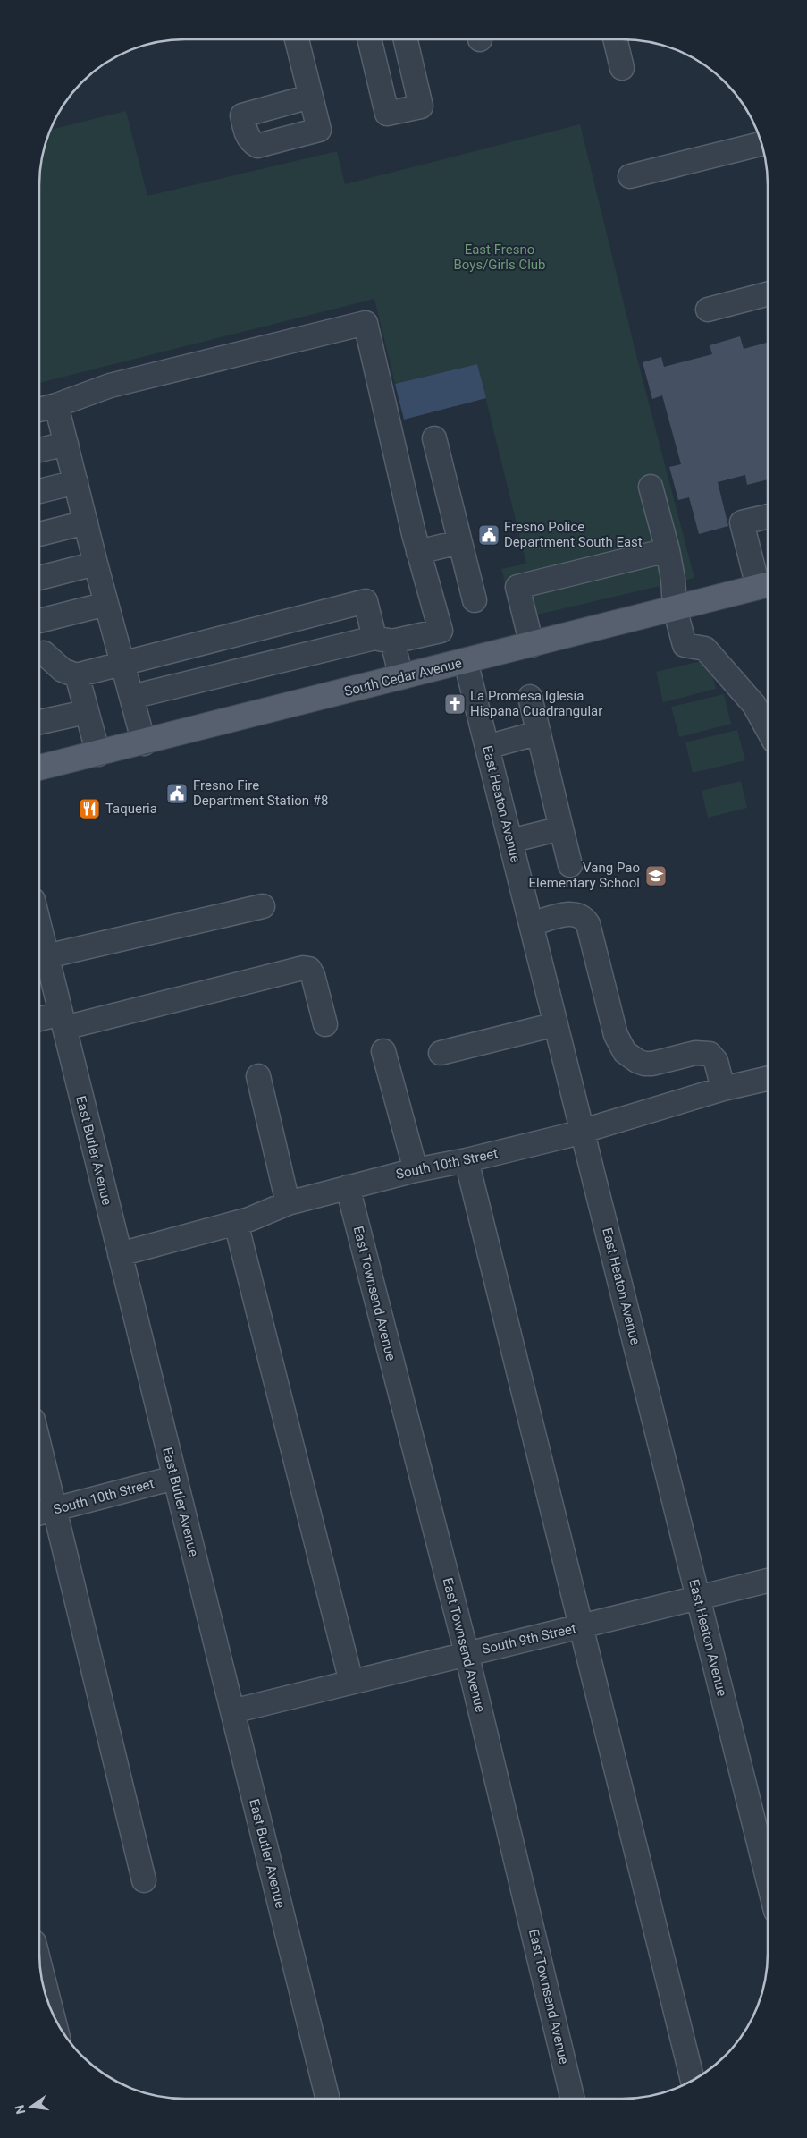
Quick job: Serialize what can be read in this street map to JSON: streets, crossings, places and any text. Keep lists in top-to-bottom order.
{
  "streets": {
    "main road": ["South Cedar Avenue"],
    "street": [
      "East Heaton Avenue",
      "East Butler Avenue",
      "South 10th Street",
      "East Townsend Avenue",
      "South 9th Street"
    ]
  },
  "crossings": [
    ["South Cedar Avenue", "East Heaton Avenue"],
    ["East Heaton Avenue", "South 10th Street"],
    ["East Heaton Avenue", "South 9th Street"],
    ["East Butler Avenue", "South 10th Street"],
    ["East Butler Avenue", "South 9th Street"],
    ["South 10th Street", "East Townsend Avenue"],
    ["East Townsend Avenue", "South 9th Street"]
  ],
  "parks": ["East Fresno Boys/Girls Club"],
  "places": {
    "public building": ["Fresno Police Department South East", "Fresno Fire Department Station #8"],
    "church": ["La Promesa Iglesia Hispana Cuadrangular"],
    "restaurant": ["Taqueria"],
    "school or university": ["Vang Pao Elementary School"]
  },
  "north": "left"
}
